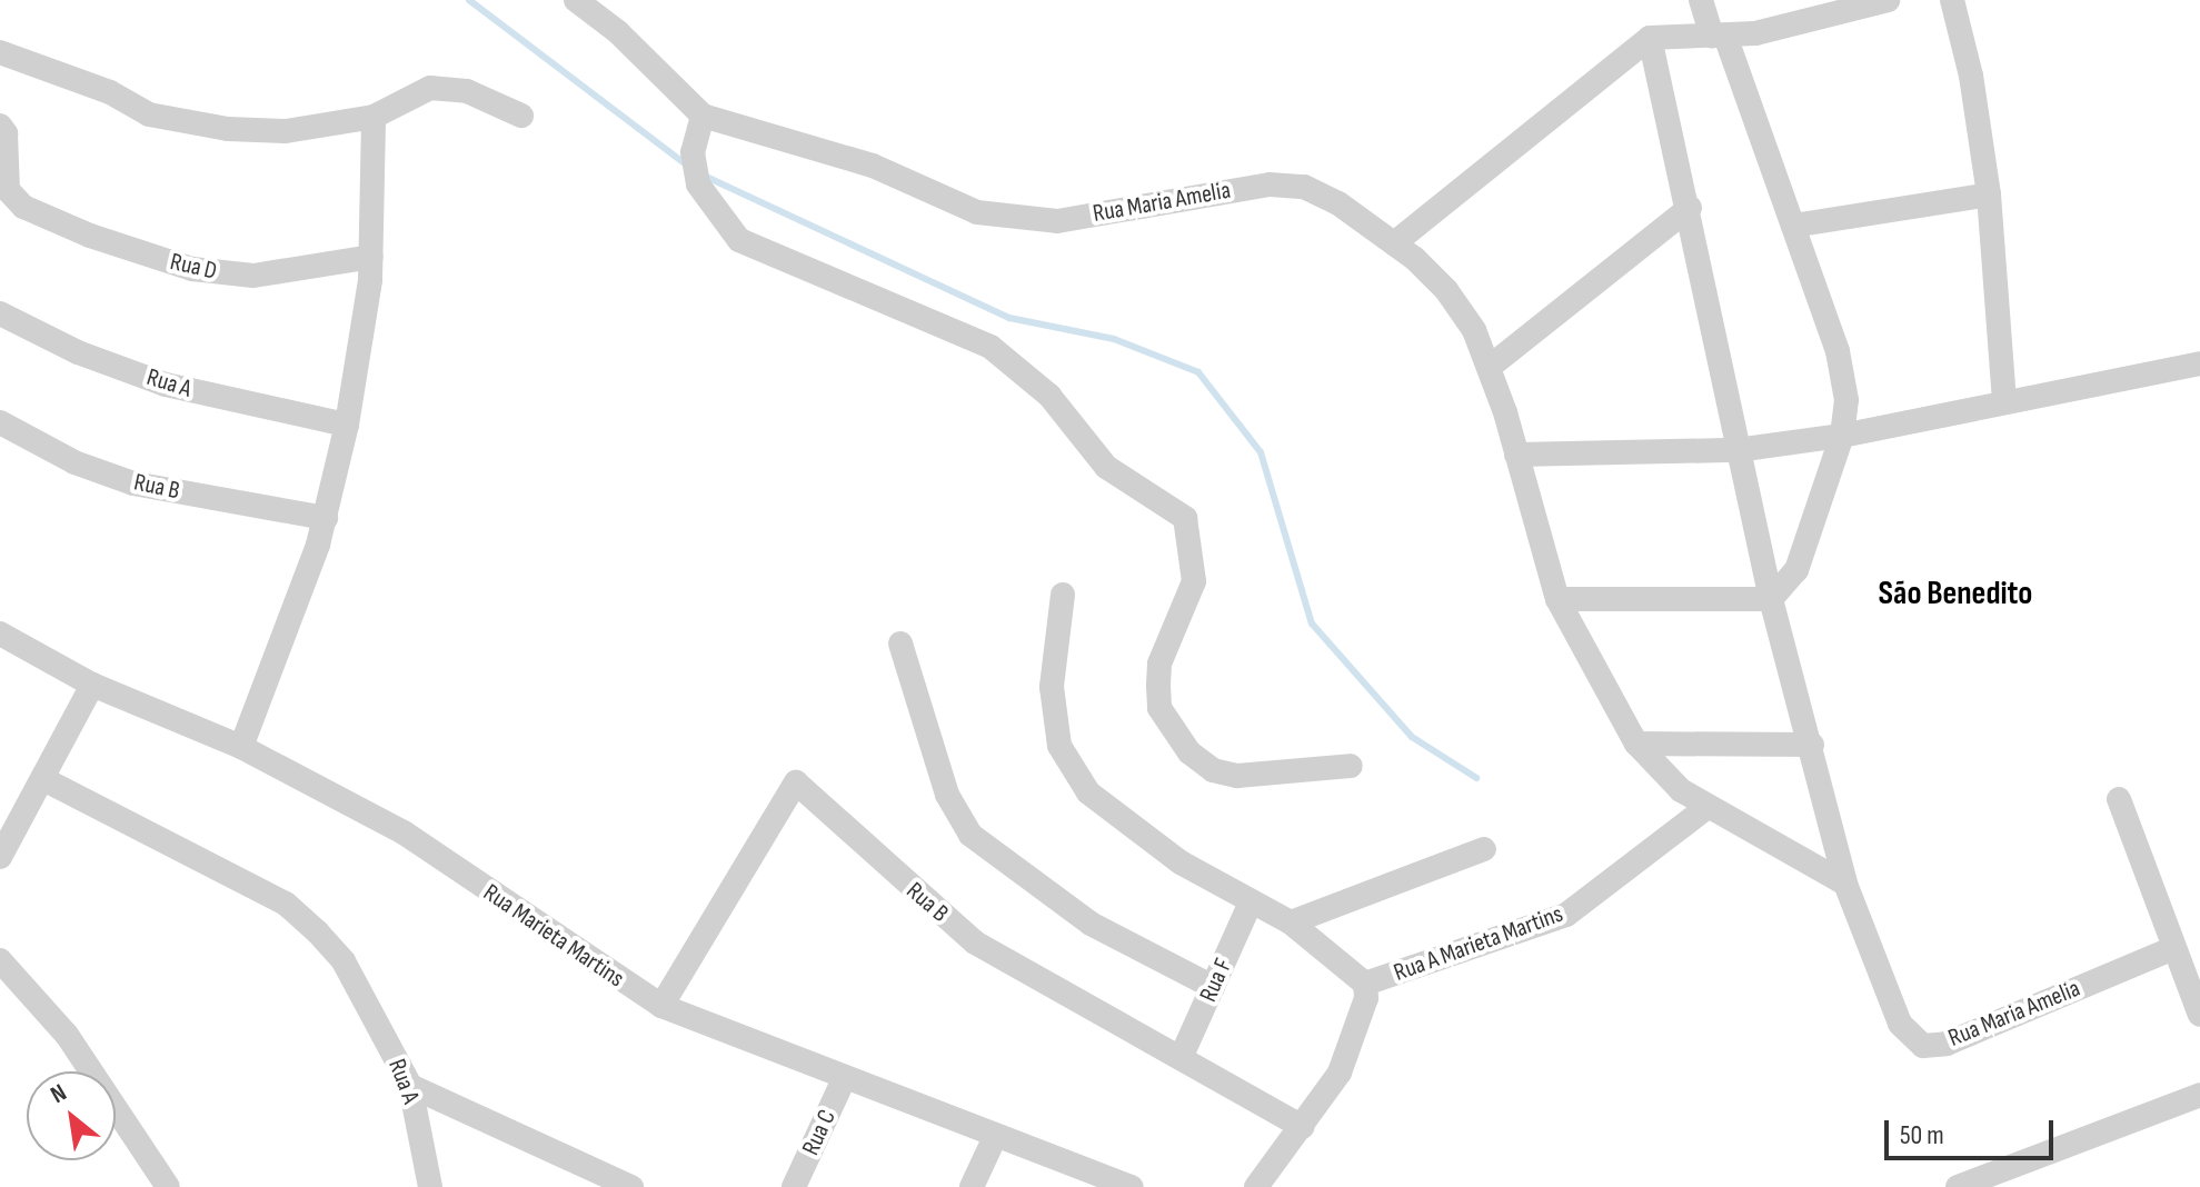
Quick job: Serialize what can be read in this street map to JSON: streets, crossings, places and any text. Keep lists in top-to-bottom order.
{
  "streets": {
    "street": [
      "Rua Maria Amelia",
      "Rua D",
      "Rua A",
      "Rua B",
      "Rua Marieta Martins",
      "Rua A Marieta Martins",
      "Rua F",
      "Rua C"
    ]
  },
  "crossings": [
    ["Rua Maria Amelia", "Rua A Marieta Martins"],
    ["Rua B", "Rua Marieta Martins"],
    ["Rua B", "Rua F"],
    ["Rua Marieta Martins", "Rua C"],
    ["Rua A Marieta Martins", "Rua F"]
  ],
  "districts": ["São Benedito"],
  "scale_bar": "50 m",
  "north": "top left"
}
